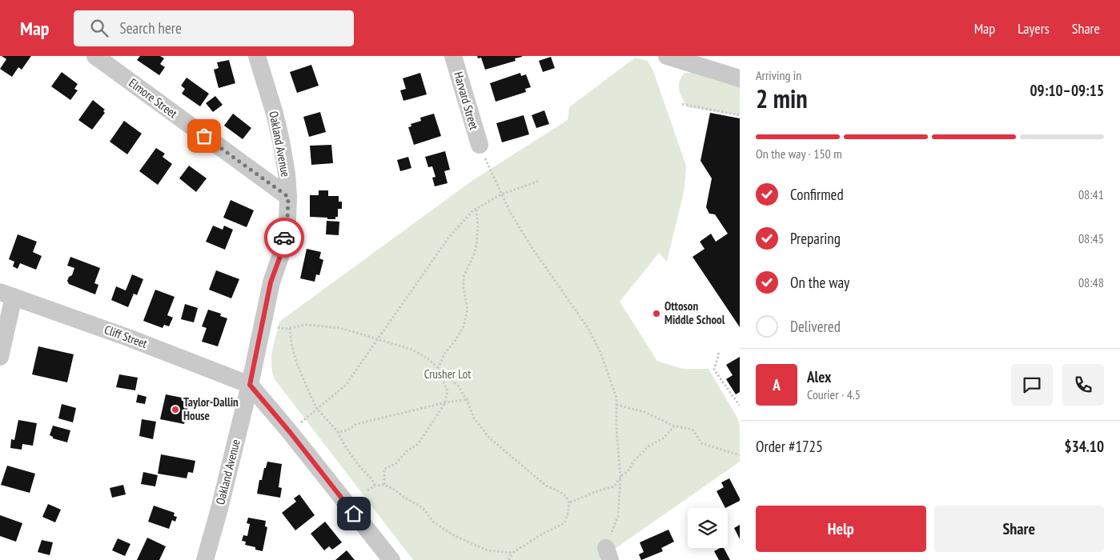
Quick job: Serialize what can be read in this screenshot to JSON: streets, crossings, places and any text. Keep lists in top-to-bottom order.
{
  "streets": {
    "street": [
      "Elmore Street",
      "Harvard Street",
      "Oakland Avenue",
      "Cliff Street"
    ]
  },
  "crossings": [
    ["Elmore Street", "Oakland Avenue"],
    ["Oakland Avenue", "Cliff Street"]
  ],
  "parks": ["Crusher Lot"],
  "places": ["Ottoson Middle School", "Taylor-Dallin House"],
  "page": {
    "header": "Map",
    "search": "Search here",
    "nav": ["Map", "Layers", "Share"],
    "heading": ["2 min", "Arriving in", "09:10–09:15"],
    "panel": [
      "Alex",
      "Courier · 4.5",
      "Order #1725",
      "$34.10"
    ],
    "bar": "On the way · 150 m",
    "list": [
      ["Confirmed", "08:41"],
      ["Preparing", "08:45"],
      ["On the way", "08:48"],
      "Delivered"
    ],
    "round": "A",
    "buttons": ["Help", "Share"]
  }
}
